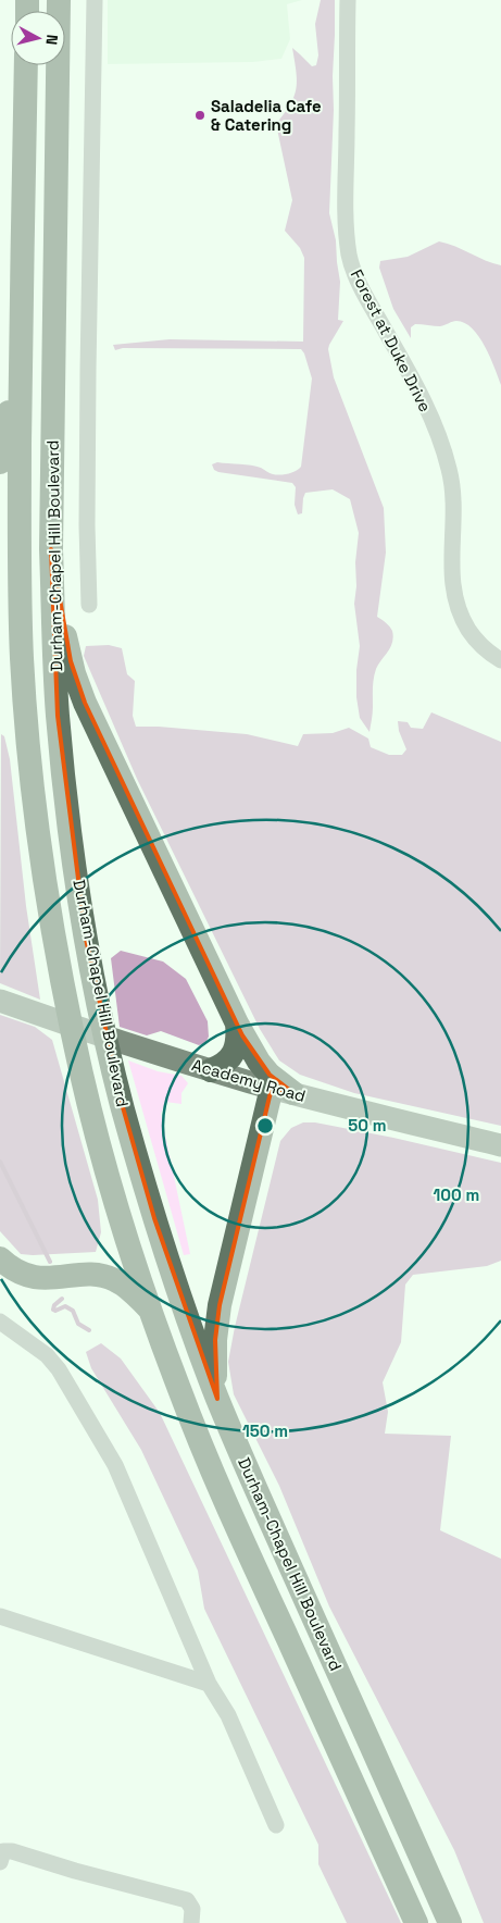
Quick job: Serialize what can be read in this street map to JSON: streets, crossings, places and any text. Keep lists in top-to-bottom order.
{
  "streets": {
    "main road": ["Durham-Chapel Hill Boulevard", "Academy Road"],
    "street": ["Forest at Duke Drive"]
  },
  "places": ["Saladelia Cafe & Catering"],
  "north": "right",
  "rings": ["50 m", "100 m", "150 m"]
}
